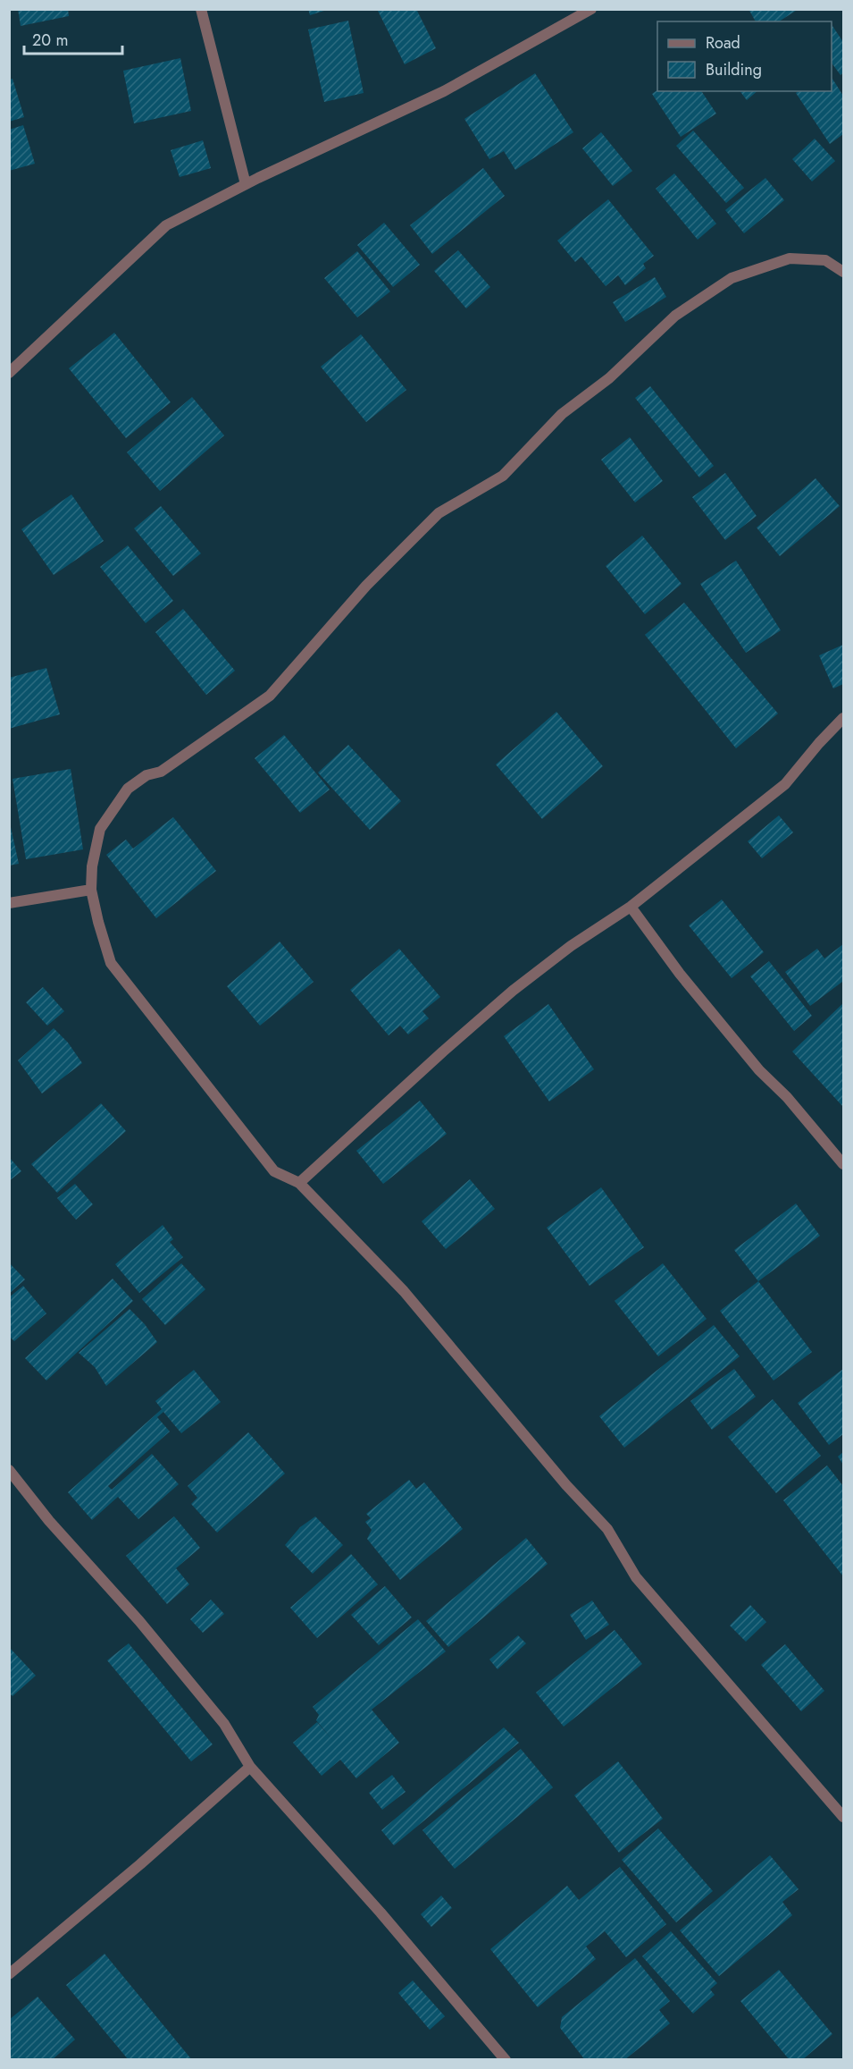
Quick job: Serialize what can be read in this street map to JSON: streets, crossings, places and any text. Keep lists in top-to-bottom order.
{
  "legend": ["Road", "Building"],
  "scale_bar": "20 m"
}
